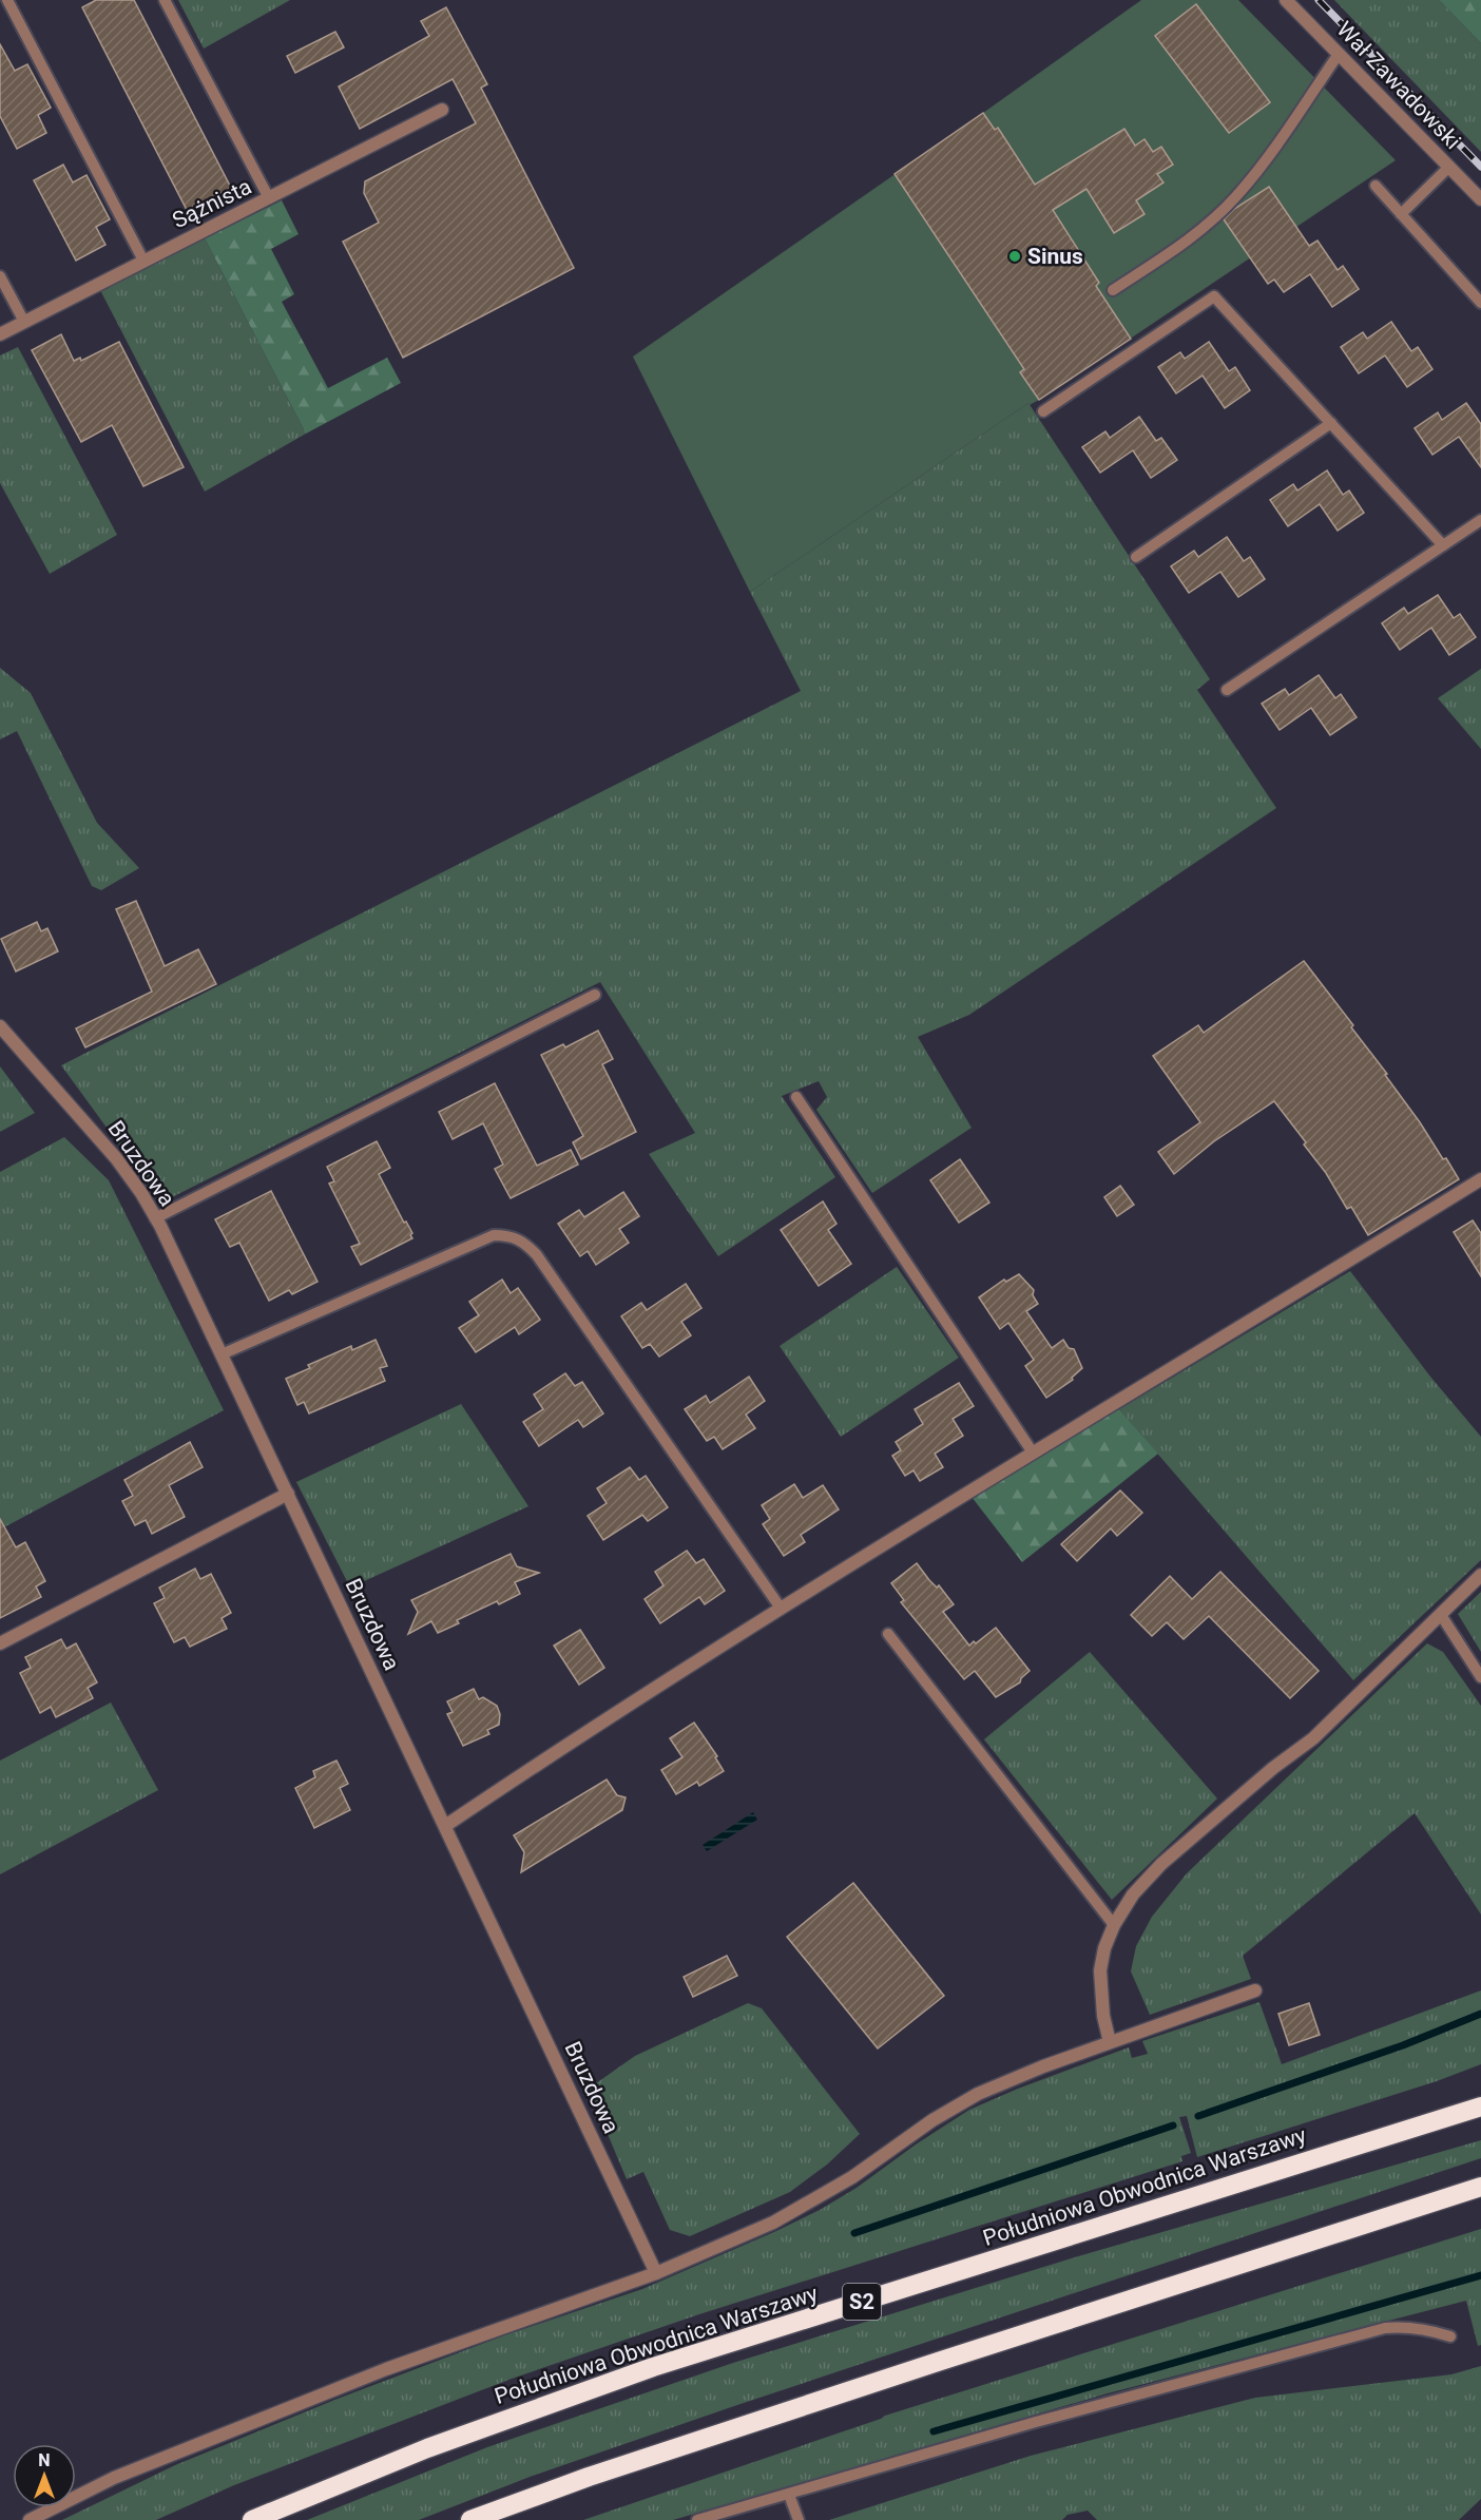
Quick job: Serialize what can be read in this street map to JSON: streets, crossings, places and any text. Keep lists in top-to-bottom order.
{
  "streets": {
    "highway": ["Południowa Obwodnica Warszawy", "S2"],
    "street": ["Wał Zawadowski", "Sążnista", "Bruzdowa"]
  },
  "places": ["Sinus"],
  "north": "top"
}
